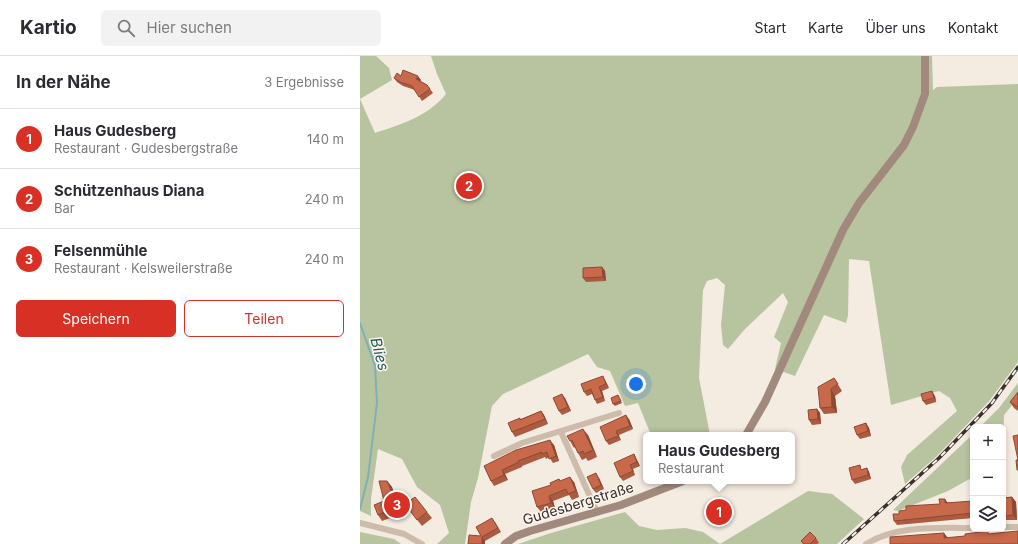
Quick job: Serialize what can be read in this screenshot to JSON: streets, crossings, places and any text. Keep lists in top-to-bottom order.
{
  "streets": {
    "main road": ["Gudesbergstraße"]
  },
  "water": ["Blies"],
  "page": {
    "header": "Kartio",
    "search": "Hier suchen",
    "nav": [
      "Start",
      "Karte",
      "Über uns",
      "Kontakt"
    ],
    "heading": ["In der Nähe", "3 Ergebnisse"],
    "list": [
      {
        "mark": "1",
        "name": "Haus Gudesberg",
        "note": "Restaurant · Gudesbergstraße",
        "value": "140 m"
      },
      {
        "mark": "2",
        "name": "Schützenhaus Diana",
        "note": "Bar",
        "value": "240 m"
      },
      {
        "mark": "3",
        "name": "Felsenmühle",
        "note": "Restaurant · Kelsweilerstraße",
        "value": "240 m"
      }
    ],
    "pins": ["2", "3", "1"],
    "buttons": ["Speichern", "Teilen"],
    "map_buttons": ["+", "−"],
    "popup": ["Haus Gudesberg", "Restaurant"]
  }
}
